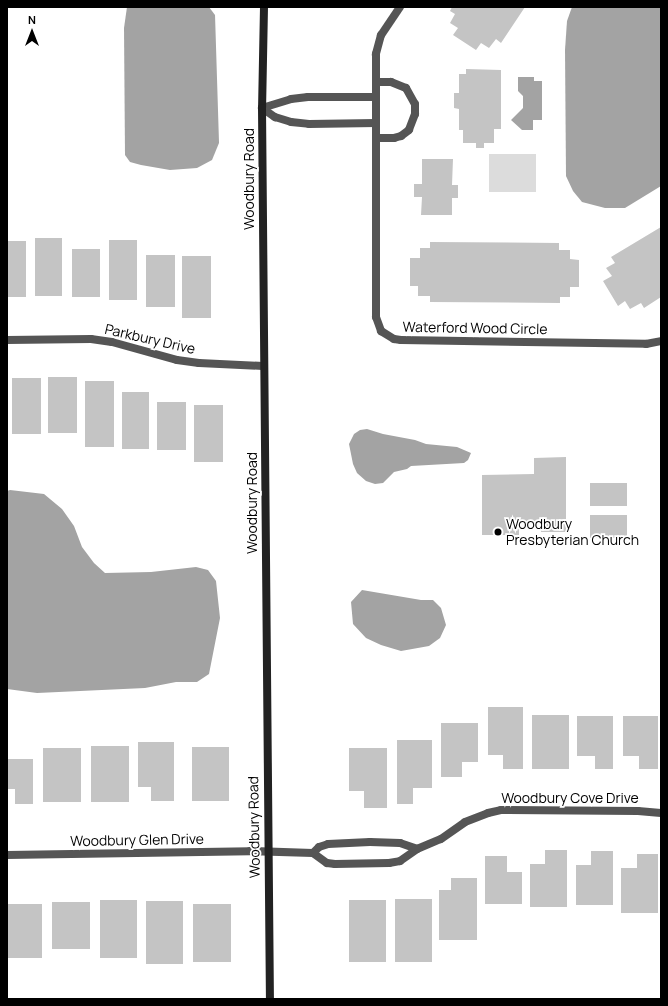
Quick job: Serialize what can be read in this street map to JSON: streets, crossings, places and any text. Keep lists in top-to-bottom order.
{
  "streets": {
    "street": [
      "Woodbury Road",
      "Waterford Wood Circle",
      "Parkbury Drive",
      "Woodbury Cove Drive",
      "Woodbury Glen Drive"
    ]
  },
  "crossings": [
    ["Woodbury Road", "Parkbury Drive"],
    ["Woodbury Road", "Woodbury Cove Drive"],
    ["Woodbury Road", "Woodbury Glen Drive"],
    ["Woodbury Cove Drive", "Woodbury Glen Drive"]
  ],
  "places": ["Woodbury Presbyterian Church"],
  "north": "top"
}
